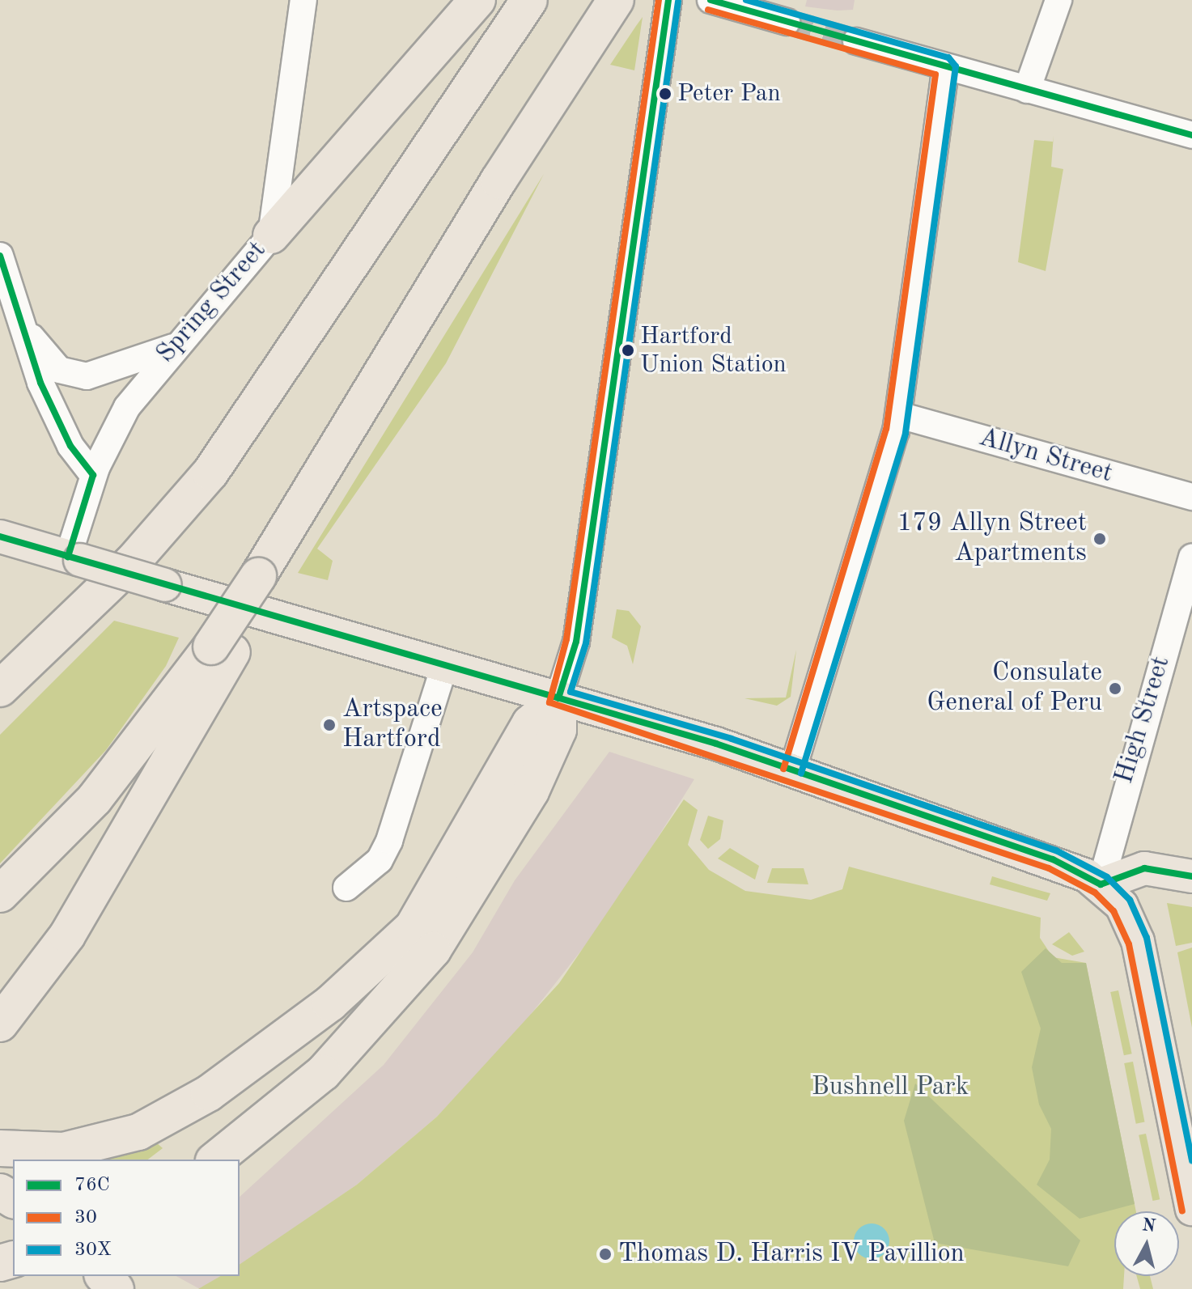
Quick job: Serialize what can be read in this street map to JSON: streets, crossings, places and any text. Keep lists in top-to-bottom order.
{
  "streets": {
    "street": ["Spring Street", "Allyn Street", "High Street"]
  },
  "parks": ["Bushnell Park"],
  "places": [
    "Peter Pan",
    "Hartford Union Station",
    "179 Allyn Street Apartments",
    "Consulate General of Peru",
    "Artspace Hartford",
    "Thomas D. Harris IV Pavillion"
  ],
  "lines": ["transit line 76C", "transit line 30", "transit line 30X"],
  "legend": ["76C", "30", "30X"],
  "north": "top"
}
